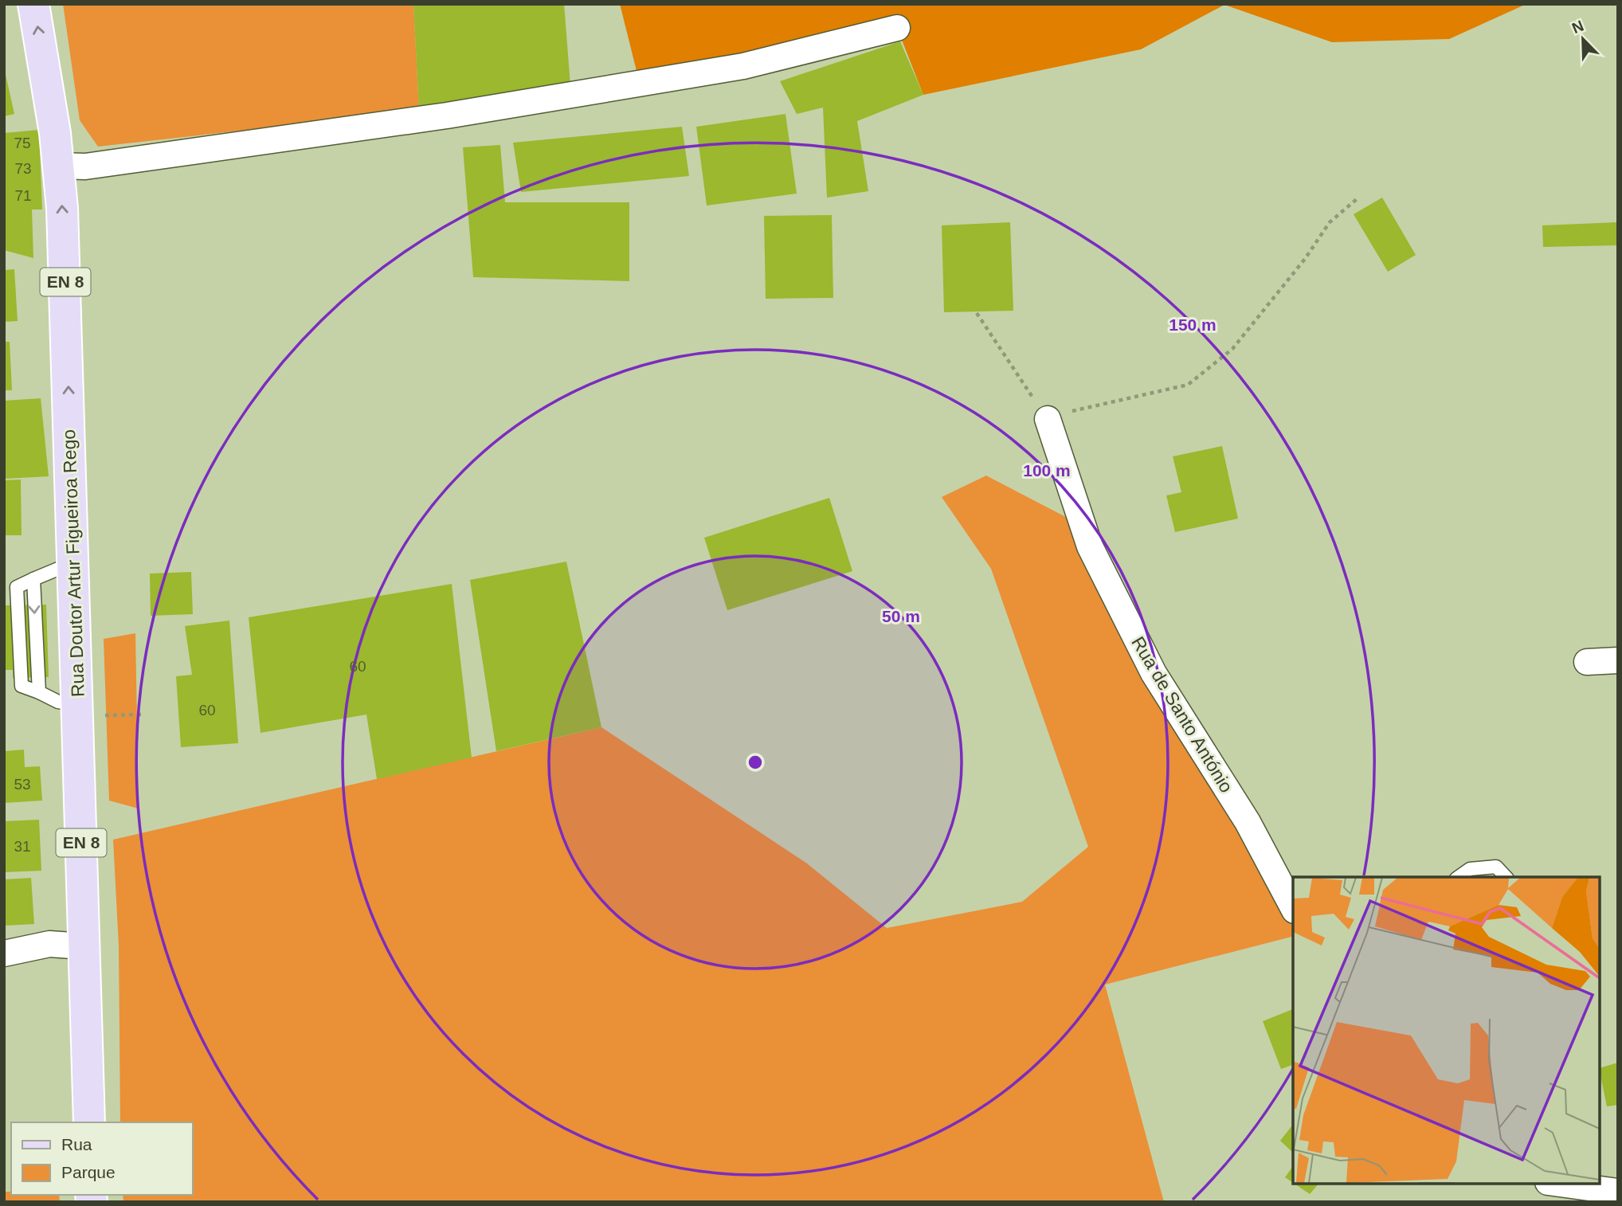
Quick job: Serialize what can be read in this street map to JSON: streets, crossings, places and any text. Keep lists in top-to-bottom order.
{
  "streets": {
    "main road": ["EN 8", "Rua Doutor Artur Figueiroa Rego"],
    "street": ["Rua de Santo António"]
  },
  "one_way": ["Rua Doutor Artur Figueiroa Rego"],
  "house_numbers": [
    "75",
    "73",
    "71",
    "60",
    "60",
    "53",
    "31"
  ],
  "legend": ["Rua", "Parque"],
  "north": "top left",
  "rings": ["150 m", "100 m", "50 m"]
}
